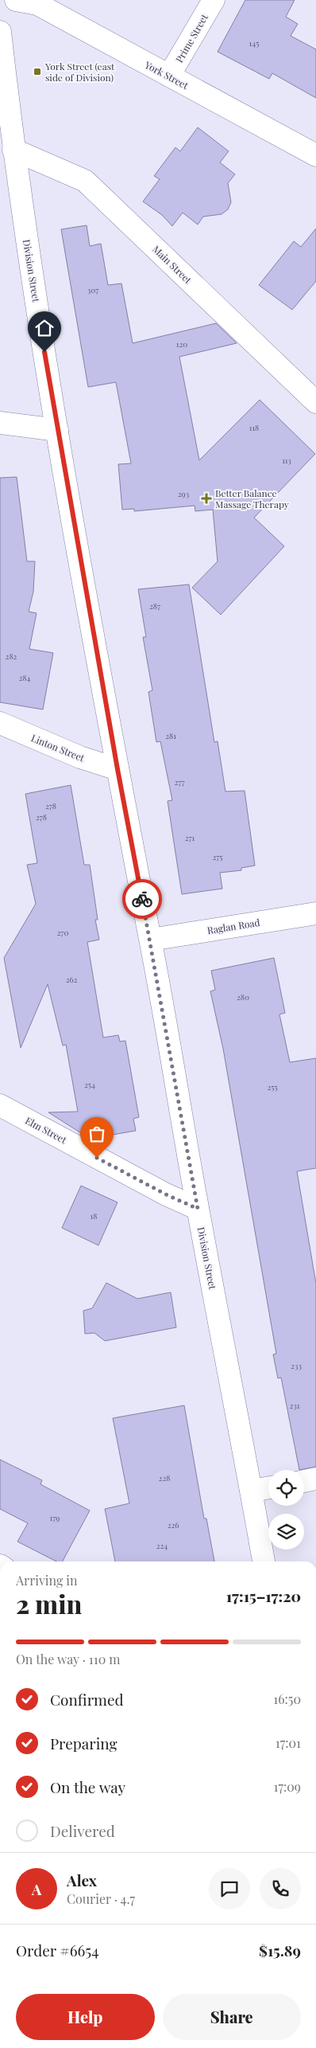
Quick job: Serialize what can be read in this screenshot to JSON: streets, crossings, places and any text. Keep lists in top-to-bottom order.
{
  "streets": {
    "main road": [
      "Prime Street",
      "York Street",
      "Main Street",
      "Division Street",
      "Linton Street",
      "Raglan Road",
      "Elm Street"
    ]
  },
  "crossings": [
    ["Prime Street", "York Street"],
    ["Main Street", "Division Street"],
    ["Division Street", "Linton Street"],
    ["Division Street", "Raglan Road"],
    ["Division Street", "Elm Street"]
  ],
  "places": {
    "transit": ["York Street (east side of Division)"],
    "health": ["Better Balance Massage Therapy"]
  },
  "house_numbers": [
    "145",
    "307",
    "120",
    "118",
    "113",
    "293",
    "287",
    "282",
    "284",
    "281",
    "277",
    "278",
    "278",
    "271",
    "275",
    "270",
    "262",
    "280",
    "254",
    "255",
    "18",
    "233",
    "231",
    "228",
    "179",
    "226",
    "224"
  ],
  "page": {
    "heading": ["2 min", "Arriving in", "17:15–17:20"],
    "panel": [
      "Alex",
      "Courier · 4.7",
      "Order #6654",
      "$15.89"
    ],
    "bar": "On the way · 110 m",
    "list": [
      ["Confirmed", "16:50"],
      ["Preparing", "17:01"],
      ["On the way", "17:09"],
      "Delivered"
    ],
    "round": "A",
    "buttons": ["Help", "Share"]
  }
}
